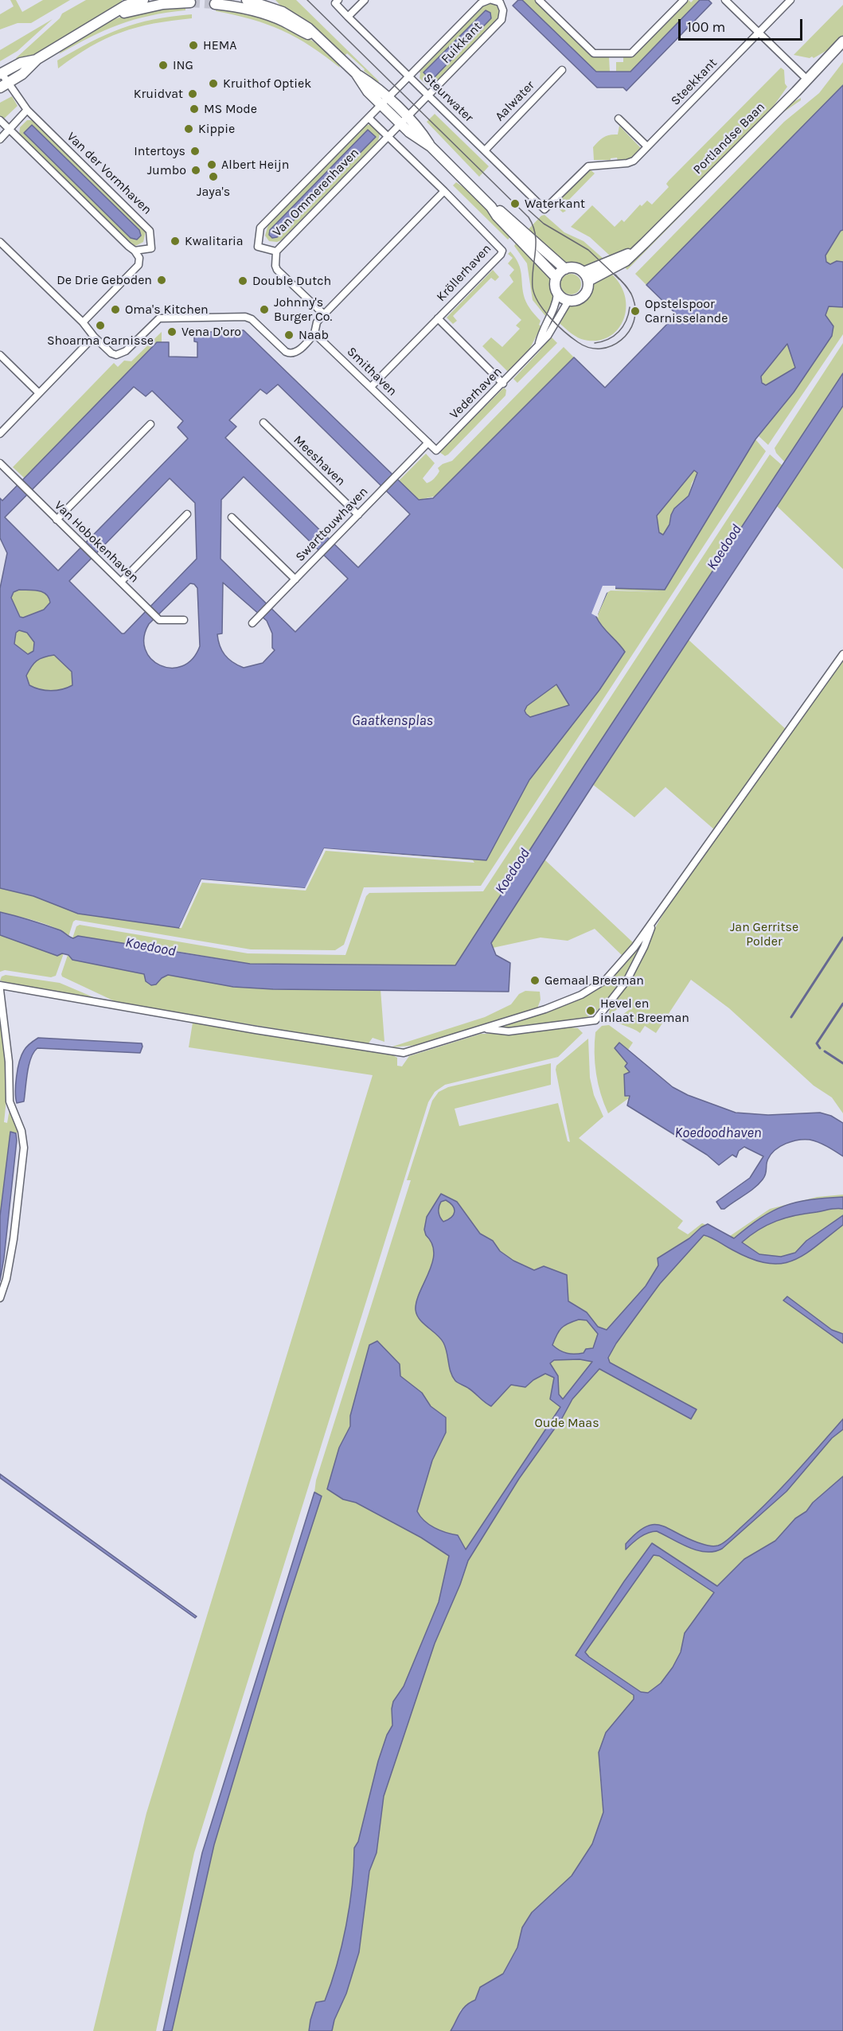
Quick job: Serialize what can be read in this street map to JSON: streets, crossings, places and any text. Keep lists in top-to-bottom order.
{
  "streets": {
    "street": [
      "Fuikkant",
      "Steekkant",
      "Steurwater",
      "Aalwater",
      "Portlandse Baan",
      "Van der Vormhaven",
      "Van Ommerenhaven",
      "Kröllerhaven",
      "Smithaven",
      "Vederhaven",
      "Meeshaven",
      "Swarttouwhaven",
      "Van Hobokenhaven"
    ]
  },
  "crossings": [
    ["Fuikkant", "Steurwater"],
    ["Fuikkant", "Van Ommerenhaven"],
    ["Steekkant", "Steurwater"],
    ["Steurwater", "Aalwater"],
    ["Portlandse Baan", "Vederhaven"],
    ["Van Ommerenhaven", "Kröllerhaven"],
    ["Kröllerhaven", "Smithaven"],
    ["Smithaven", "Vederhaven"],
    ["Smithaven", "Swarttouwhaven"],
    ["Vederhaven", "Swarttouwhaven"],
    ["Meeshaven", "Swarttouwhaven"]
  ],
  "water": ["Koedood", "Gaatkensplas", "Koedoodhaven"],
  "parks": ["Jan Gerritse Polder", "Oude Maas"],
  "places": [
    "HEMA",
    "ING",
    "Kruithof Optiek",
    "Kruidvat",
    "MS Mode",
    "Kippie",
    "Intertoys",
    "Albert Heijn",
    "Jumbo",
    "Jaya's",
    "Waterkant",
    "Kwalitaria",
    "De Drie Geboden",
    "Double Dutch",
    "Oma's Kitchen",
    "Johnny's Burger Co.",
    "Opstelspoor Carnisselande",
    "Shoarma Carnisse",
    "Vena D'oro",
    "Naab",
    "Gemaal Breeman",
    "Hevel en inlaat Breeman"
  ],
  "scale_bar": "100 m"
}
